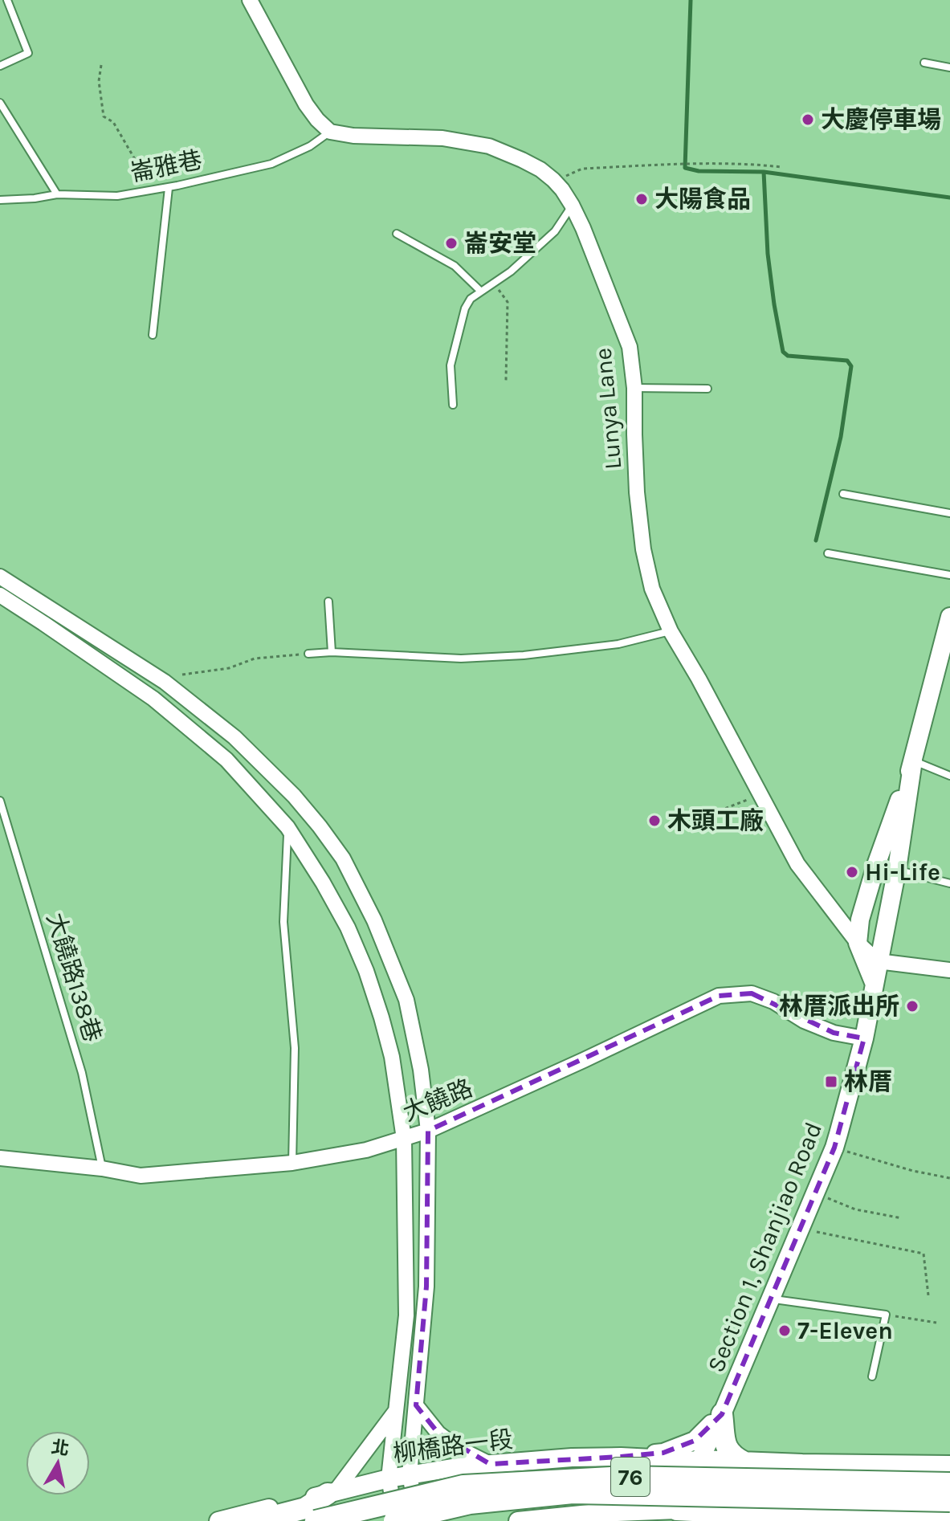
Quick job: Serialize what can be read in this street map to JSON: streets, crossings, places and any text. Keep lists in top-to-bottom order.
{
  "streets": {
    "highway": ["76"],
    "main road": ["Section 1, Shanjiao Road", "柳橋路一段"],
    "street": ["Lunya Lane", "大饒路"],
    "lane": ["崙雅巷", "大饒路138巷"]
  },
  "crossings": [
    ["崙雅巷", "Lunya Lane"],
    ["Lunya Lane", "Section 1, Shanjiao Road"],
    ["大饒路138巷", "大饒路"],
    ["大饒路", "Section 1, Shanjiao Road"],
    ["Section 1, Shanjiao Road", "柳橋路一段"]
  ],
  "places": {
    "other": [
      "大慶停車場",
      "大陽食品",
      "崙安堂",
      "木頭工廠",
      "Hi-Life",
      "林厝派出所",
      "7-Eleven"
    ],
    "transit": ["林厝"]
  },
  "north": "top"
}
